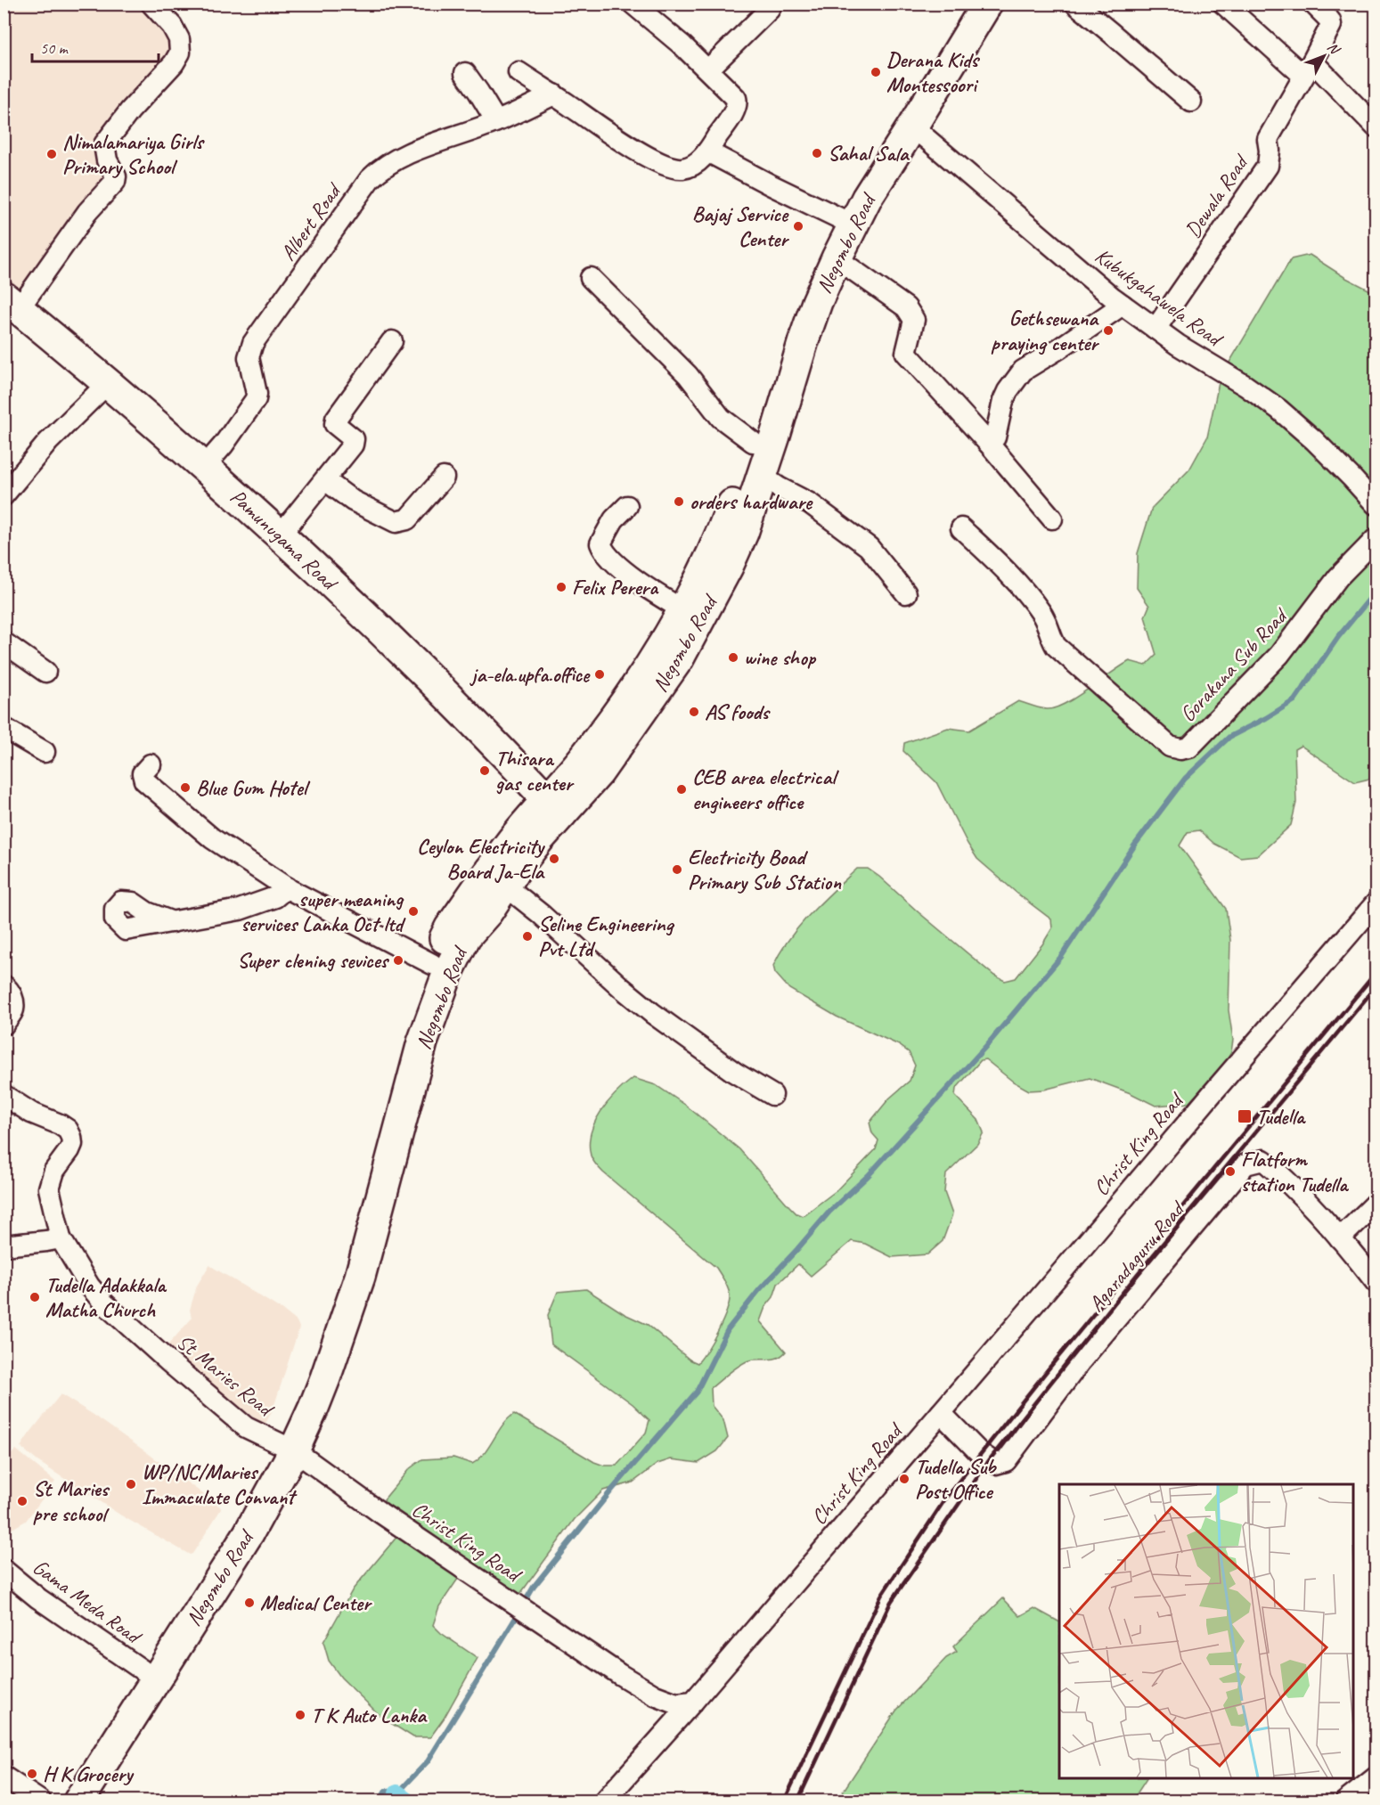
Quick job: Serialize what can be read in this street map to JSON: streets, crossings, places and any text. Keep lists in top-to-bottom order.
{
  "streets": {
    "main road": ["Negombo Road", "Pamunugama Road"],
    "street": [
      "Dewala Road",
      "Albert Road",
      "Kubukgahawela Road",
      "Gorakana Sub Road",
      "Christ King Road",
      "Agaradaguru Road",
      "St Maries Road",
      "Gama Meda Road"
    ]
  },
  "crossings": [
    ["Dewala Road", "Kubukgahawela Road"],
    ["Albert Road", "Pamunugama Road"],
    ["Negombo Road", "Kubukgahawela Road"],
    ["Negombo Road", "Pamunugama Road"],
    ["Negombo Road", "Christ King Road"],
    ["Negombo Road", "St Maries Road"],
    ["Negombo Road", "Gama Meda Road"],
    ["Christ King Road", "Agaradaguru Road"],
    ["Christ King Road", "St Maries Road"]
  ],
  "places": {
    "other": [
      "Derana Kids Montessoori",
      "Sahal Sala",
      "Nimalamariya Girls Primary School",
      "Bajaj Service Center",
      "Gethsewana praying center",
      "orders hardware",
      "Felix Perera",
      "wine shop",
      "ja-ela.upfa.office",
      "AS foods",
      "Thisara gas center",
      "Blue Gum Hotel",
      "CEB area electrical engineers office",
      "Ceylon Electricity Board Ja-Ela",
      "Electricity Boad Primary Sub Station",
      "super meaning services Lanka Oct ltd",
      "Seline Engineering Pvt Ltd",
      "Super clening sevices",
      "Flatform station Tudella",
      "Tudella Adakkala Matha Church",
      "Tudella Sub Post Office",
      "WP/NC/Maries Immaculate Convant",
      "St Maries pre school",
      "Medical Center",
      "T K Auto Lanka",
      "H K Grocery"
    ],
    "transit": ["Tudella"]
  },
  "scale_bar": "50 m",
  "north": "top right"
}
